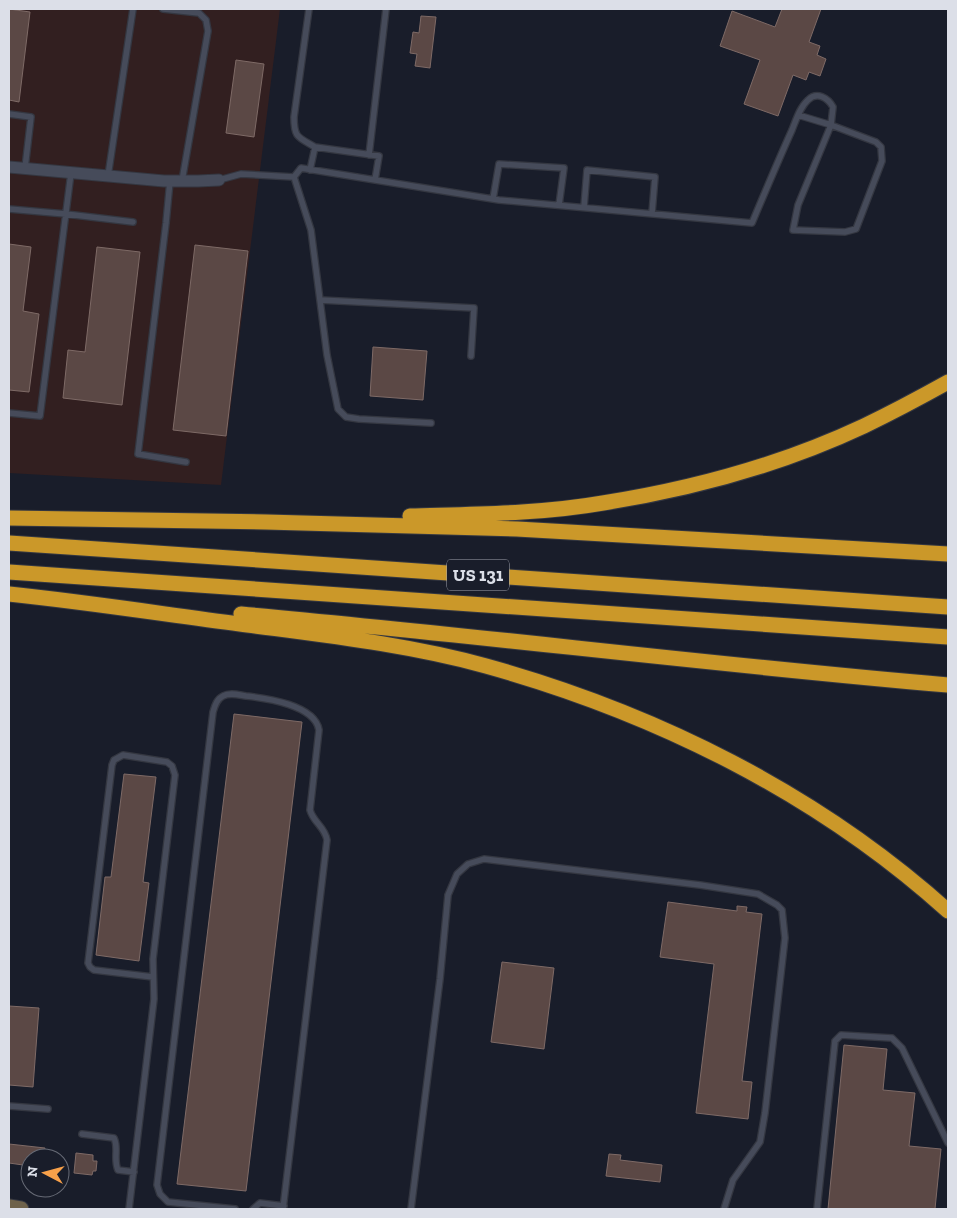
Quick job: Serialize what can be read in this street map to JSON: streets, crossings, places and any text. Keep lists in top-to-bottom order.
{
  "streets": {
    "highway": ["US 131"]
  },
  "north": "left"
}
